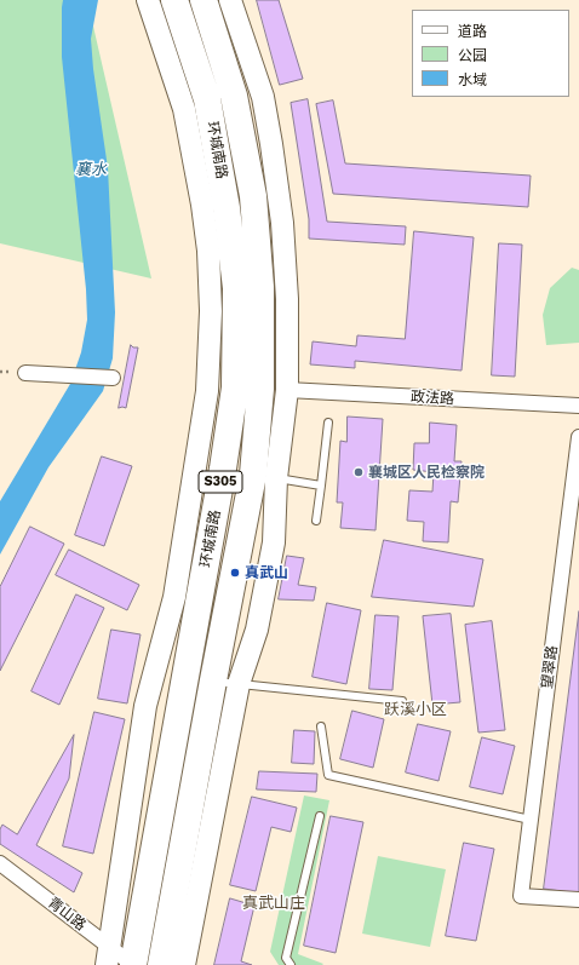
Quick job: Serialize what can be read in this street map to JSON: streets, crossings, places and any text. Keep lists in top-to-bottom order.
{
  "streets": {
    "highway": ["环城南路", "S305"],
    "street": ["政法路", "望翠路", "青山路"]
  },
  "crossings": [
    ["环城南路", "政法路"],
    ["环城南路", "青山路"]
  ],
  "districts": ["跃溪小区", "真武山庄"],
  "water": ["襄水"],
  "places": ["襄城区人民检察院", "真武山"],
  "legend": ["道路", "公园", "水域"]
}
